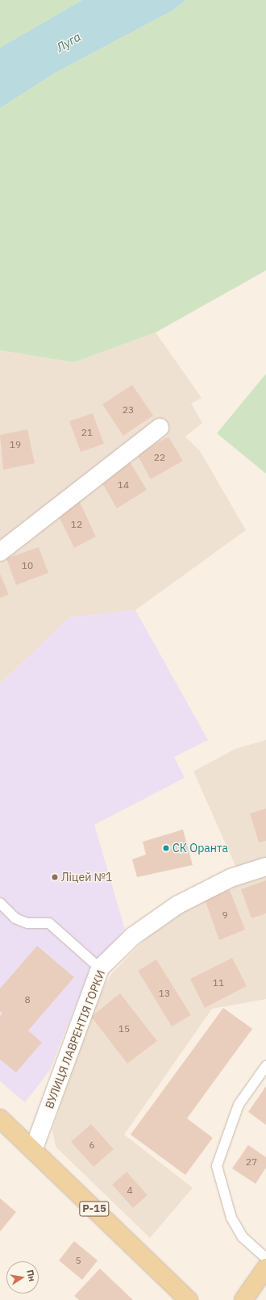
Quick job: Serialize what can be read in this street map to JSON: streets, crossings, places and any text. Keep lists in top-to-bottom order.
{
  "streets": {
    "main road": ["Р-15"],
    "street": ["ВУЛИЦЯ ЛАВРЕНТІЯ ГОРКИ"]
  },
  "crossings": [
    ["ВУЛИЦЯ ЛАВРЕНТІЯ ГОРКИ", "Р-15"]
  ],
  "water": ["Луга"],
  "places": ["СК Оранта", "Ліцей №1"],
  "house_numbers": [
    "23",
    "21",
    "19",
    "22",
    "14",
    "12",
    "10",
    "9",
    "11",
    "13",
    "8",
    "15",
    "6",
    "27",
    "4",
    "5"
  ],
  "north": "right"
}
